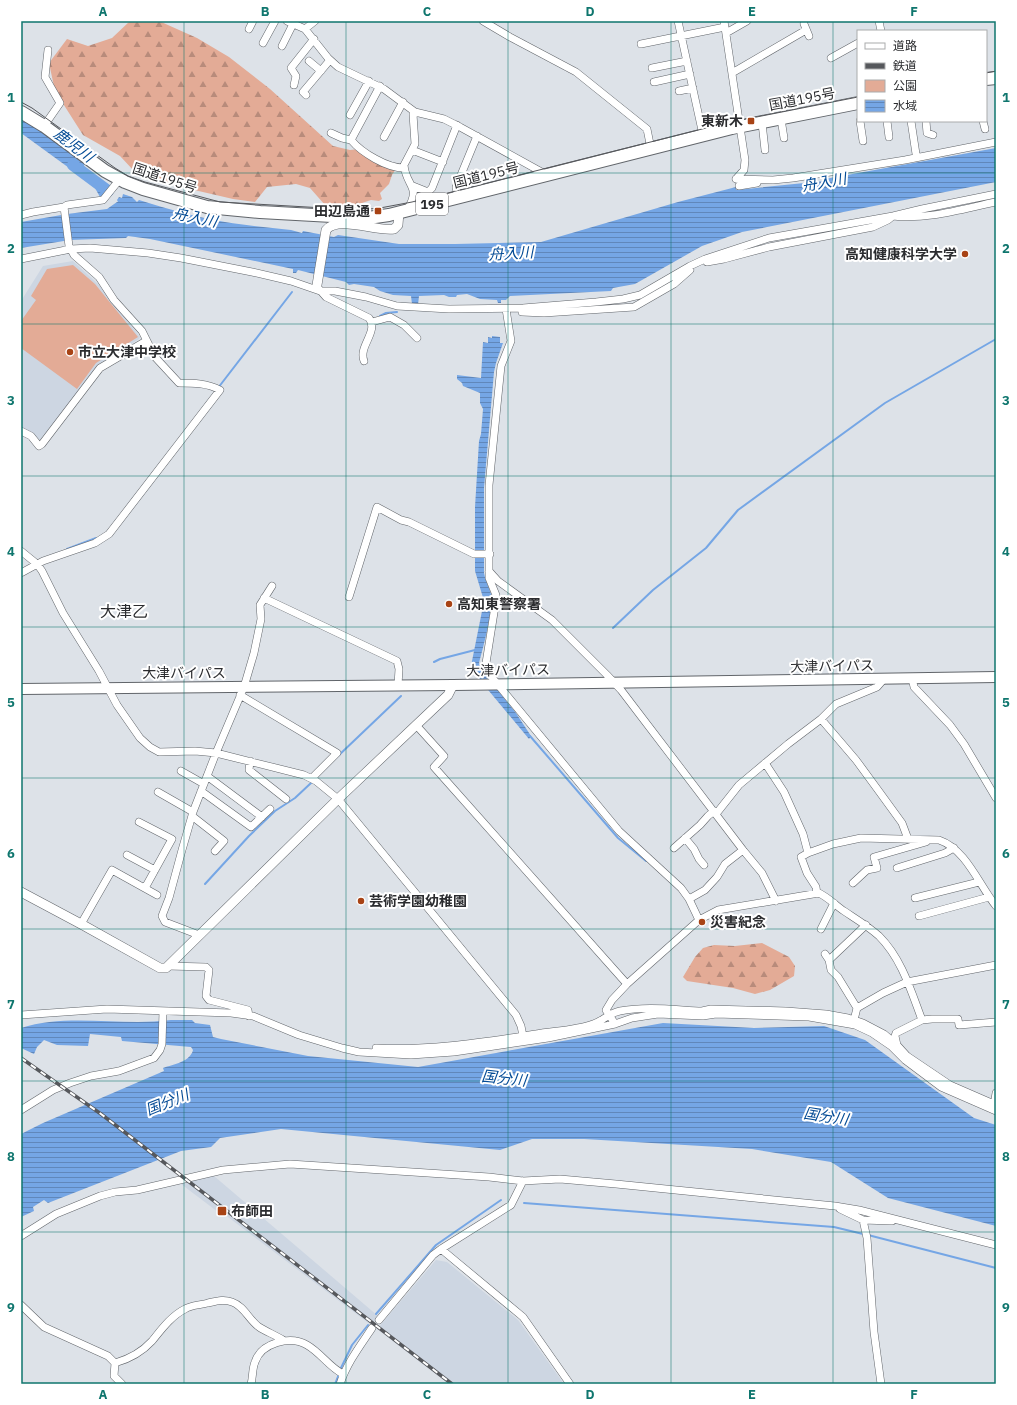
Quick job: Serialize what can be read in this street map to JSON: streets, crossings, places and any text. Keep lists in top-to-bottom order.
{
  "streets": {
    "highway": ["国道195号", "195"],
    "main road": ["大津バイパス"]
  },
  "districts": ["大津乙"],
  "water": ["鹿児川", "舟入川", "国分川"],
  "places": {
    "transit": ["東新木", "田辺島通", "布師田"],
    "other": [
      "高知健康科学大学",
      "市立大津中学校",
      "高知東警察署",
      "芸術学園幼稚園",
      "災害紀念"
    ]
  },
  "legend": [
    "道路",
    "鉄道",
    "公園",
    "水域"
  ],
  "grid": {
    "columns": [
      "A",
      "B",
      "C",
      "D",
      "E",
      "F"
    ],
    "rows": [
      "1",
      "2",
      "3",
      "4",
      "5",
      "6",
      "7",
      "8",
      "9"
    ]
  }
}
